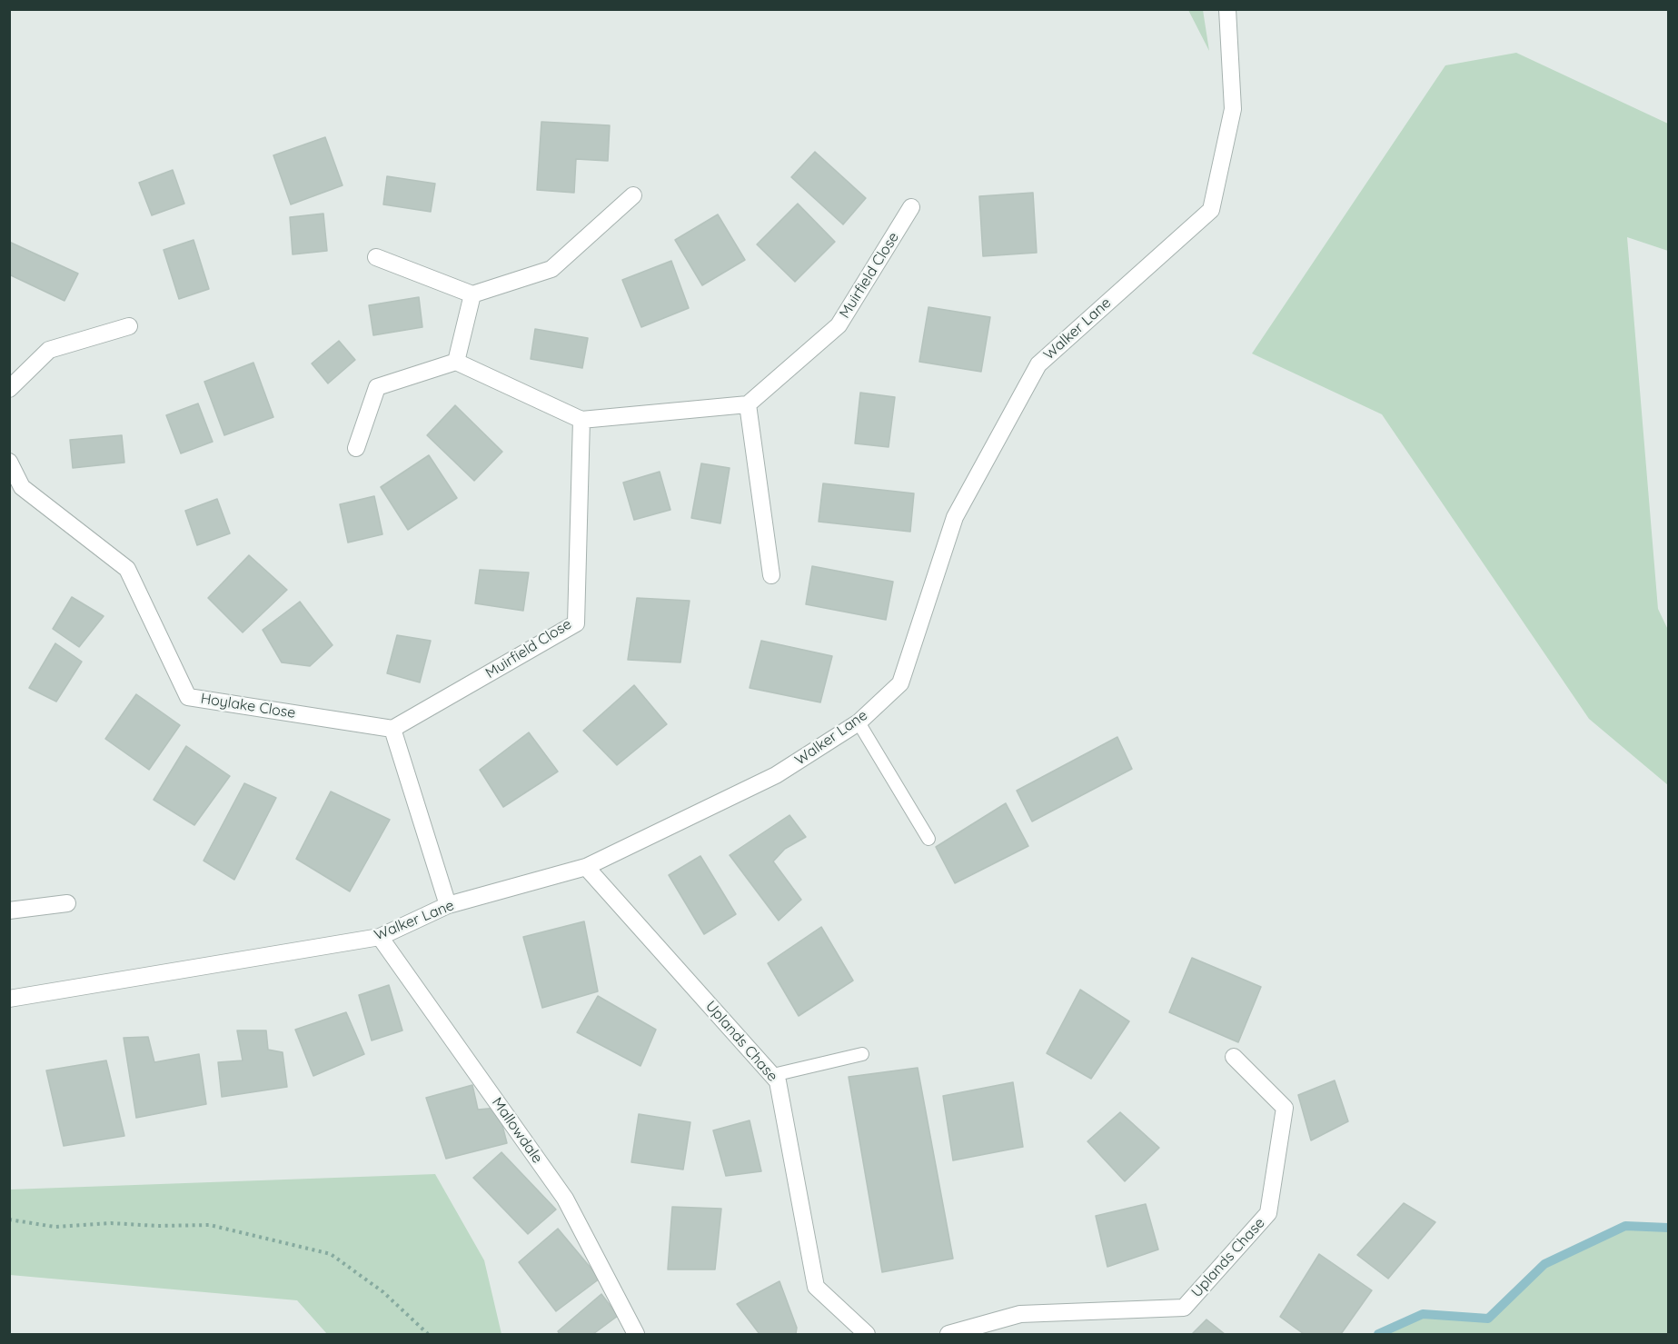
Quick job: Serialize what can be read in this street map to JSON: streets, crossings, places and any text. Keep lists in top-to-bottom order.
{
  "streets": {
    "street": [
      "Muirfield Close",
      "Walker Lane",
      "Hoylake Close",
      "Uplands Chase",
      "Mallowdale"
    ]
  },
  "crossings": [
    ["Muirfield Close", "Hoylake Close"],
    ["Walker Lane", "Uplands Chase"],
    ["Walker Lane", "Mallowdale"]
  ]
}
